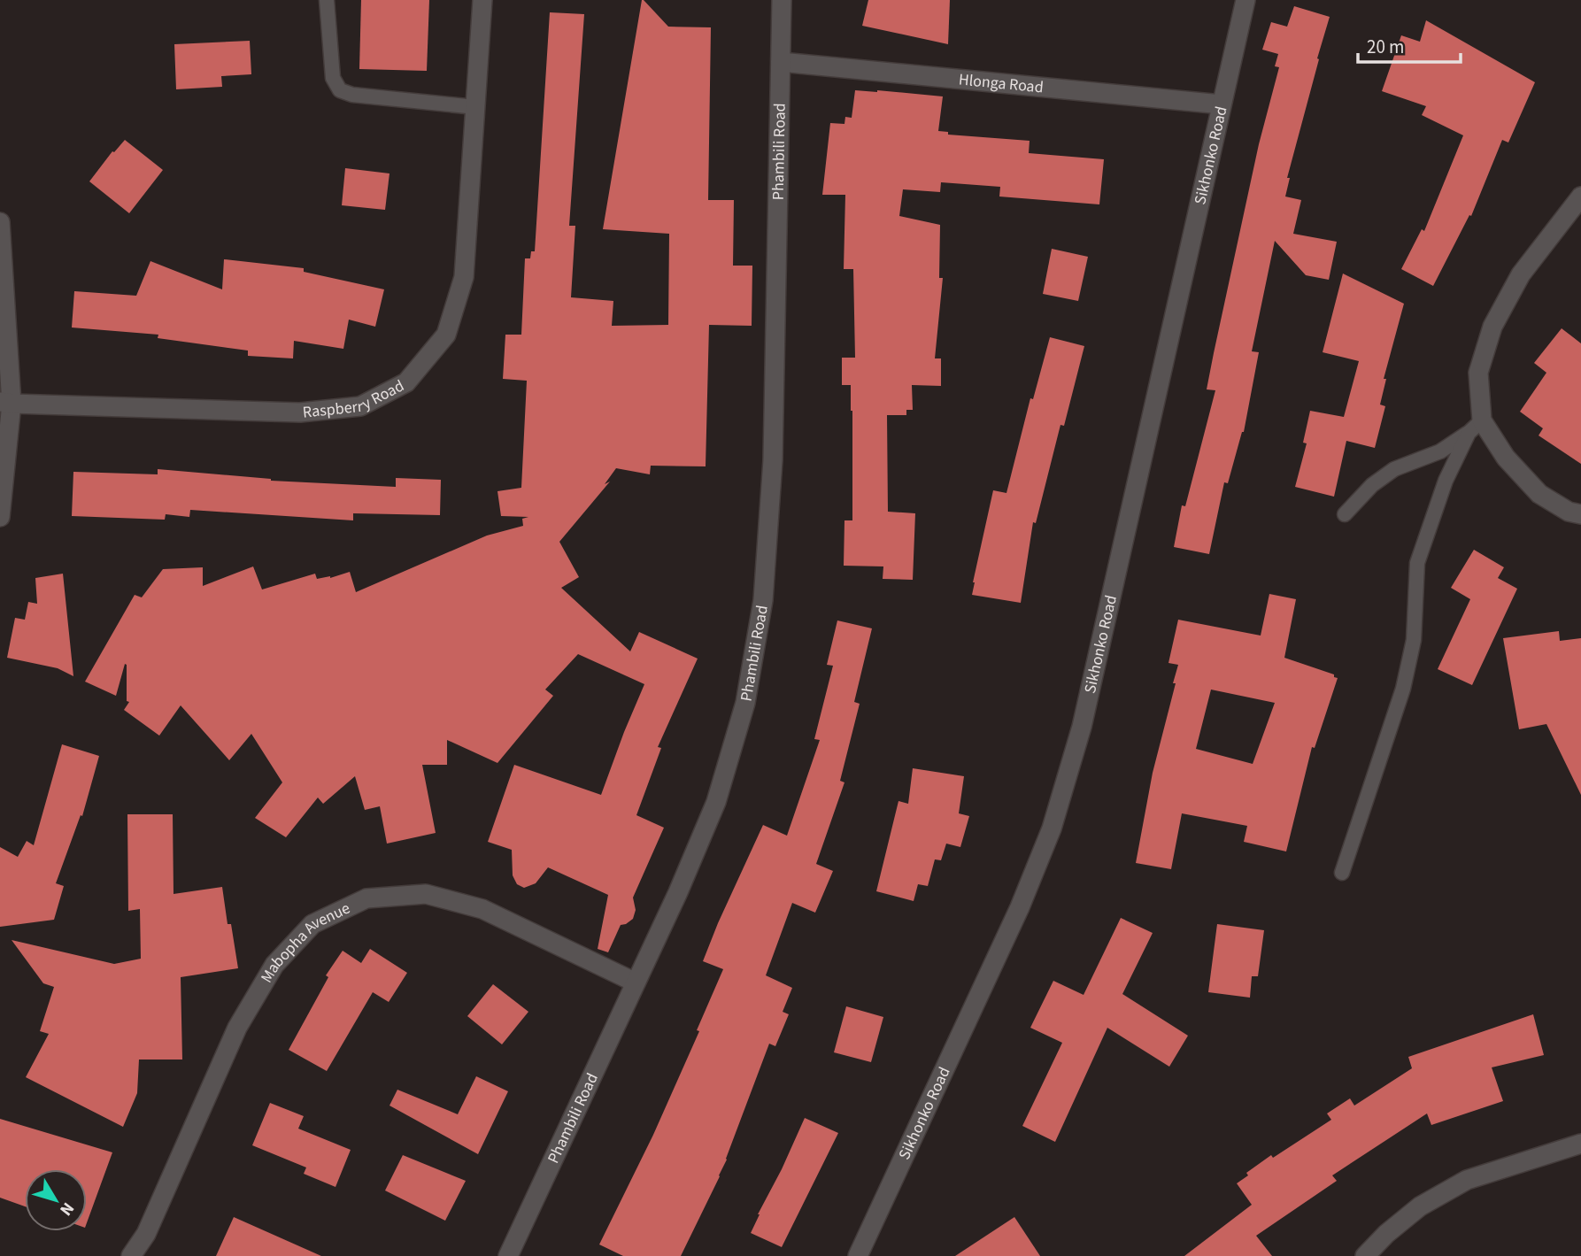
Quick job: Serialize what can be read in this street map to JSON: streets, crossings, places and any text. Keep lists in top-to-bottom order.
{
  "streets": {
    "street": [
      "Hlonga Road",
      "Phambili Road",
      "Sikhonko Road",
      "Raspberry Road",
      "Mabopha Avenue"
    ]
  },
  "crossings": [
    ["Hlonga Road", "Phambili Road"],
    ["Hlonga Road", "Sikhonko Road"],
    ["Phambili Road", "Mabopha Avenue"]
  ],
  "scale_bar": "20 m",
  "north": "bottom right"
}
